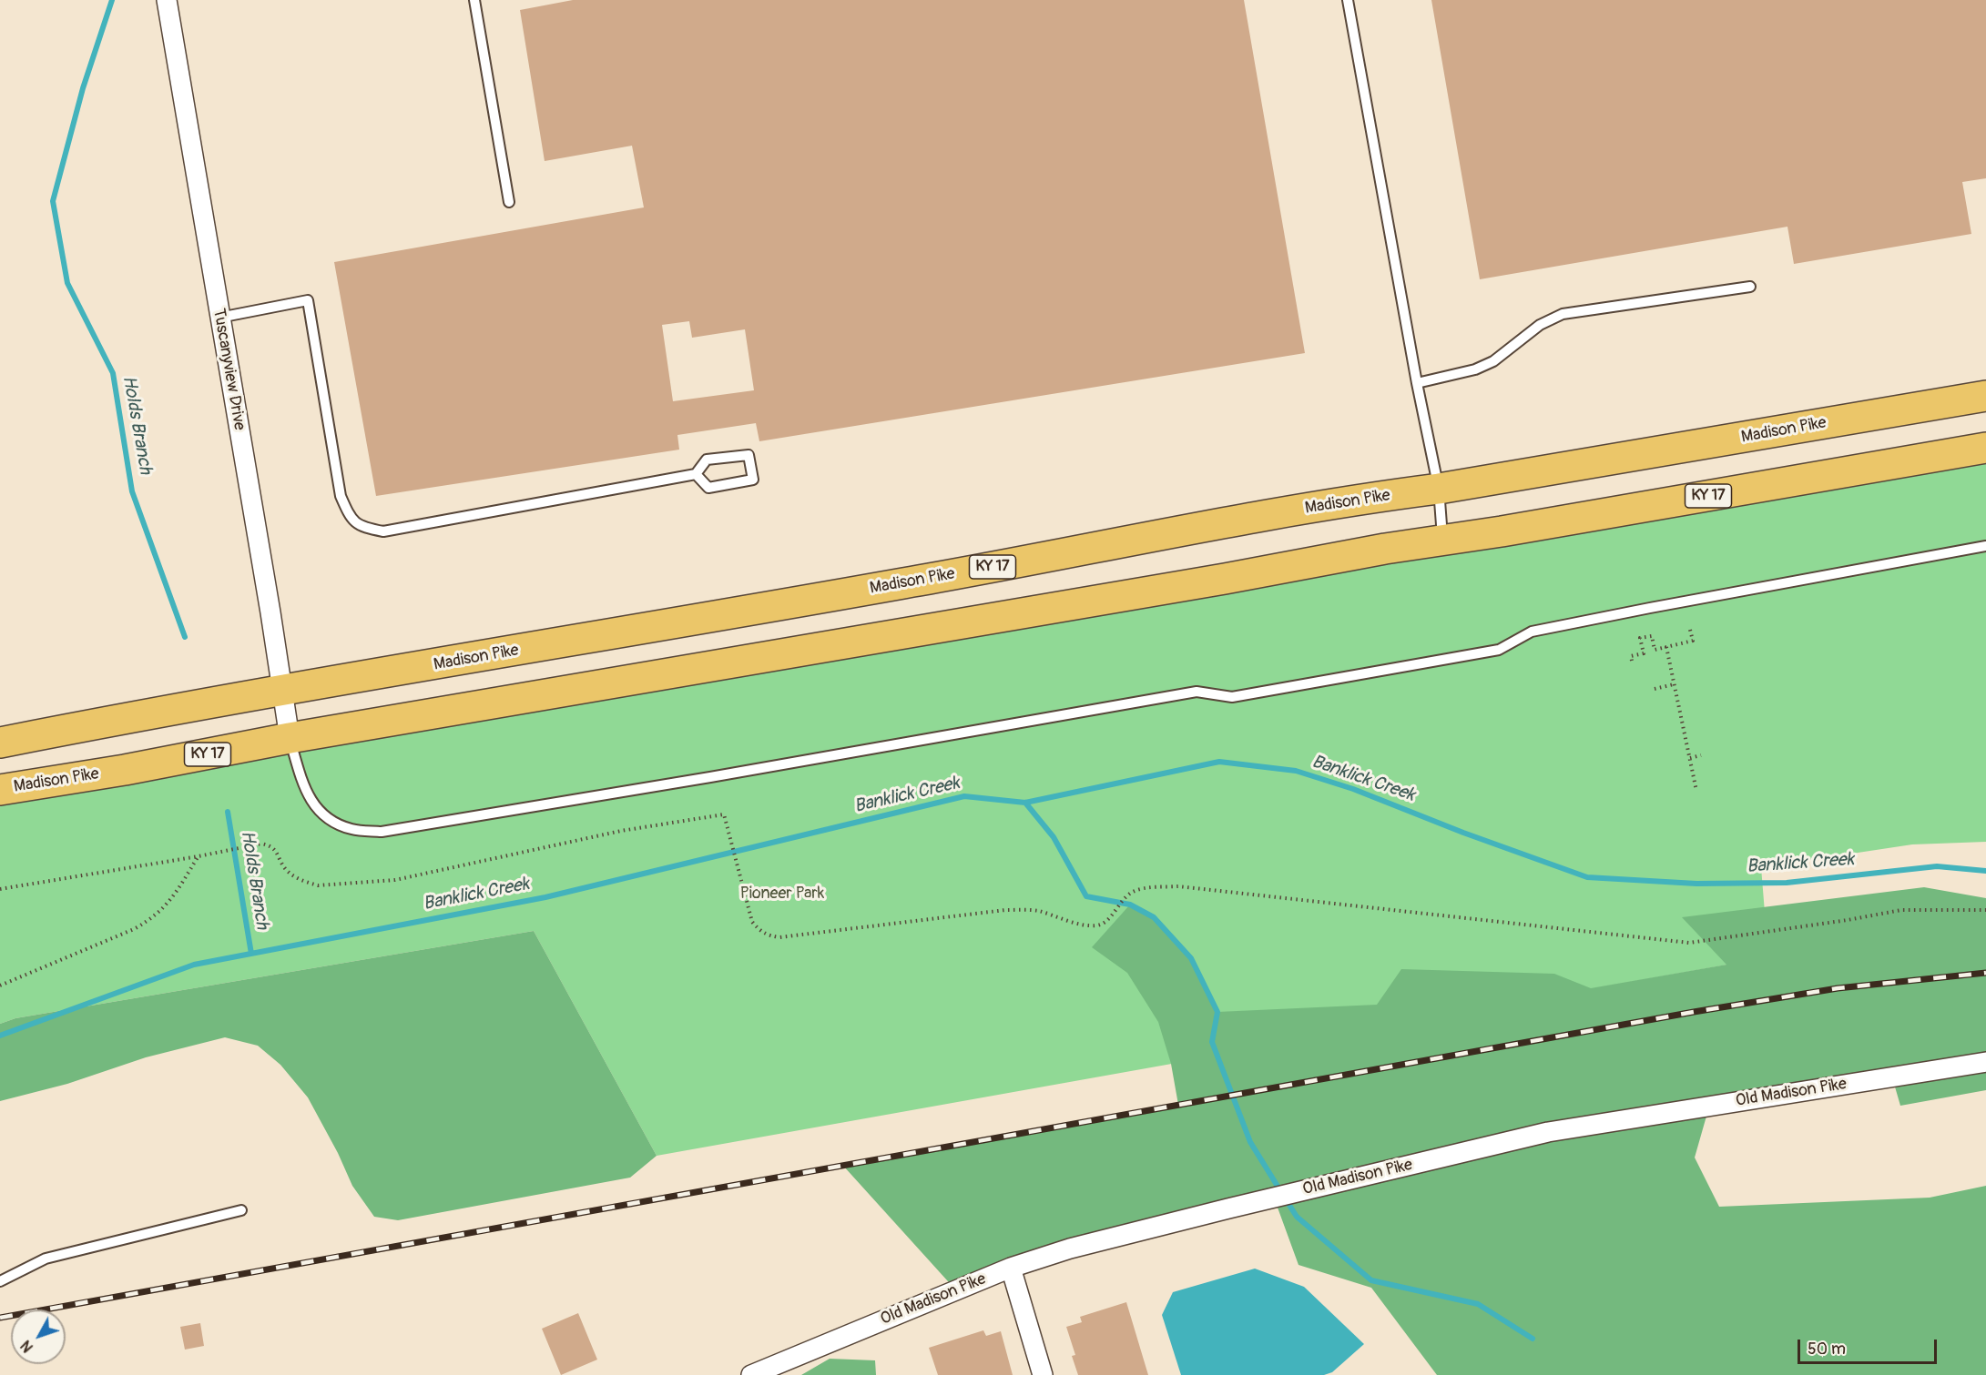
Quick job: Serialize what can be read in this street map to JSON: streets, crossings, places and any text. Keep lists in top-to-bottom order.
{
  "streets": {
    "main road": ["Madison Pike", "KY 17"],
    "street": ["Tuscanyview Drive", "Old Madison Pike"]
  },
  "crossings": [
    ["Tuscanyview Drive", "Madison Pike"]
  ],
  "water": ["Holds Branch", "Banklick Creek"],
  "parks": ["Pioneer Park"],
  "scale_bar": "50 m",
  "north": "bottom left"
}
